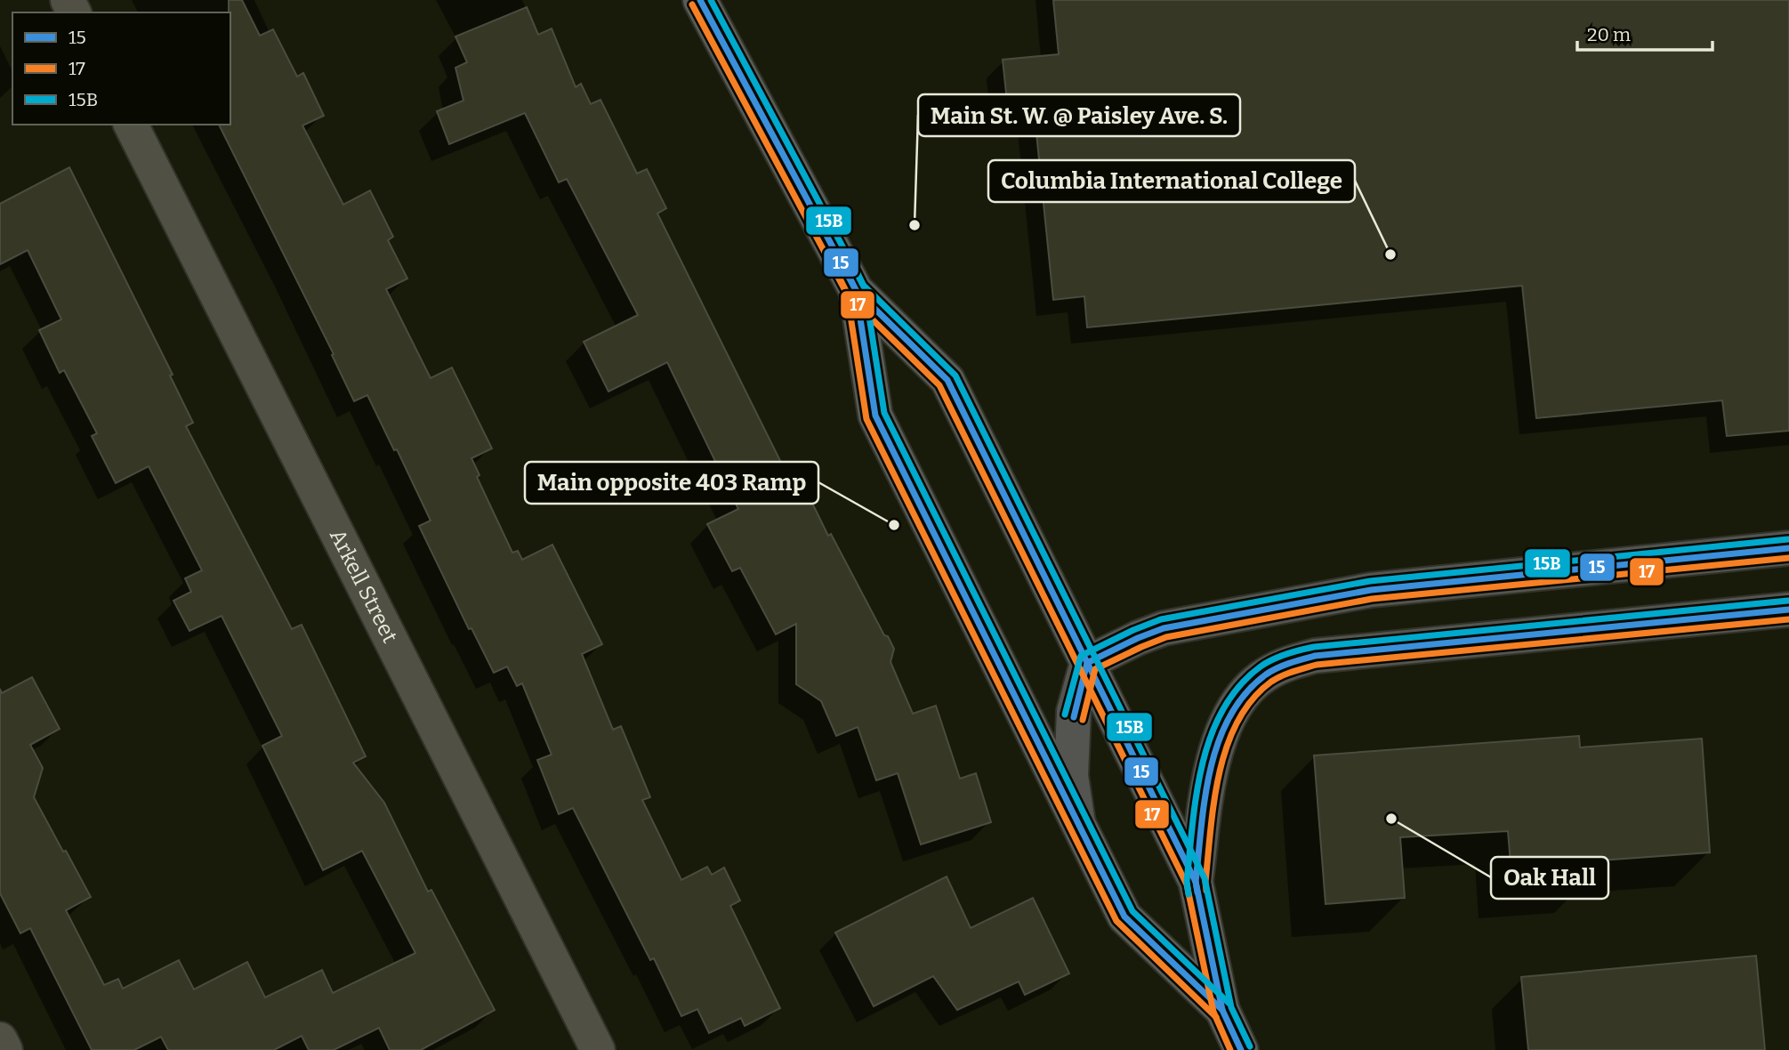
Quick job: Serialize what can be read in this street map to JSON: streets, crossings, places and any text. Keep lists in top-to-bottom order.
{
  "streets": {
    "street": ["Arkell Street"]
  },
  "places": [
    "Main St. W. @ Paisley Ave. S.",
    "Columbia International College",
    "Main opposite 403 Ramp",
    "Oak Hall"
  ],
  "lines": ["transit line 15", "transit line 15B", "transit line 17"],
  "legend": ["15", "17", "15B"],
  "scale_bar": "20 m"
}
